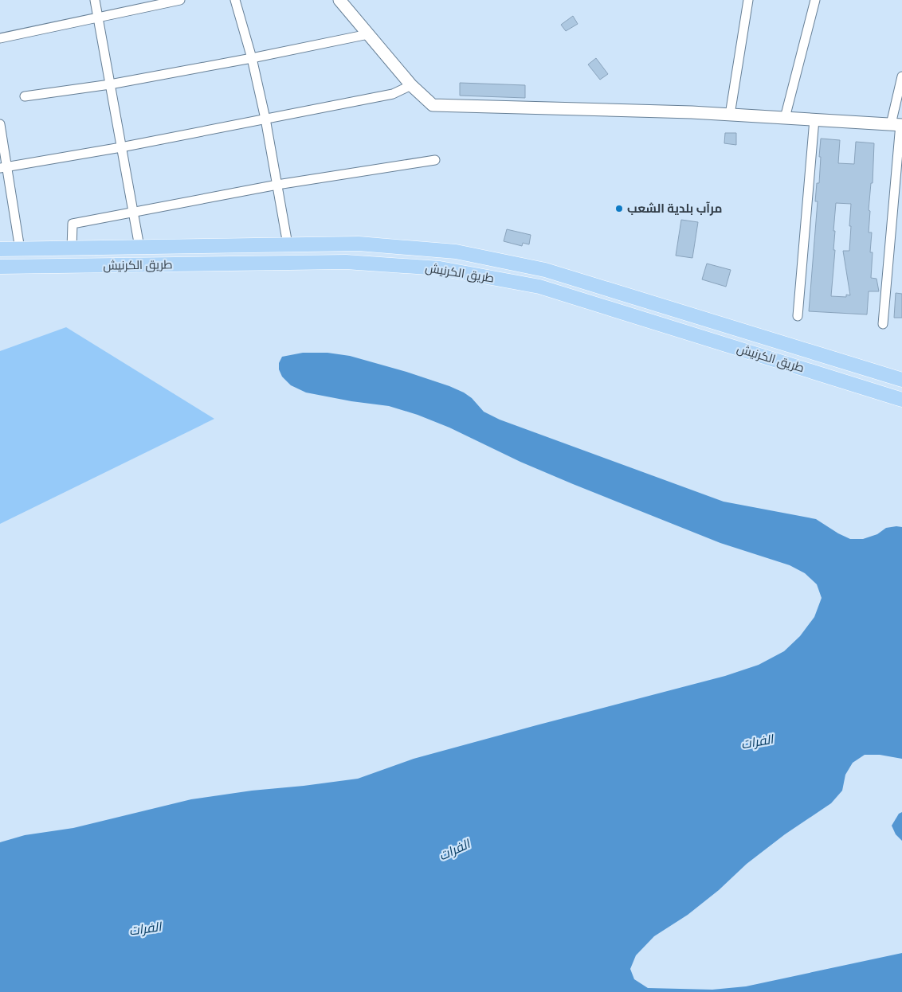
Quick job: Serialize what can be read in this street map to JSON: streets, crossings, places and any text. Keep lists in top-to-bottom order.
{
  "streets": {
    "main road": ["طريق الكرنيش"]
  },
  "water": ["الفرات"],
  "places": ["مرآب بلدية الشعب"]
}
